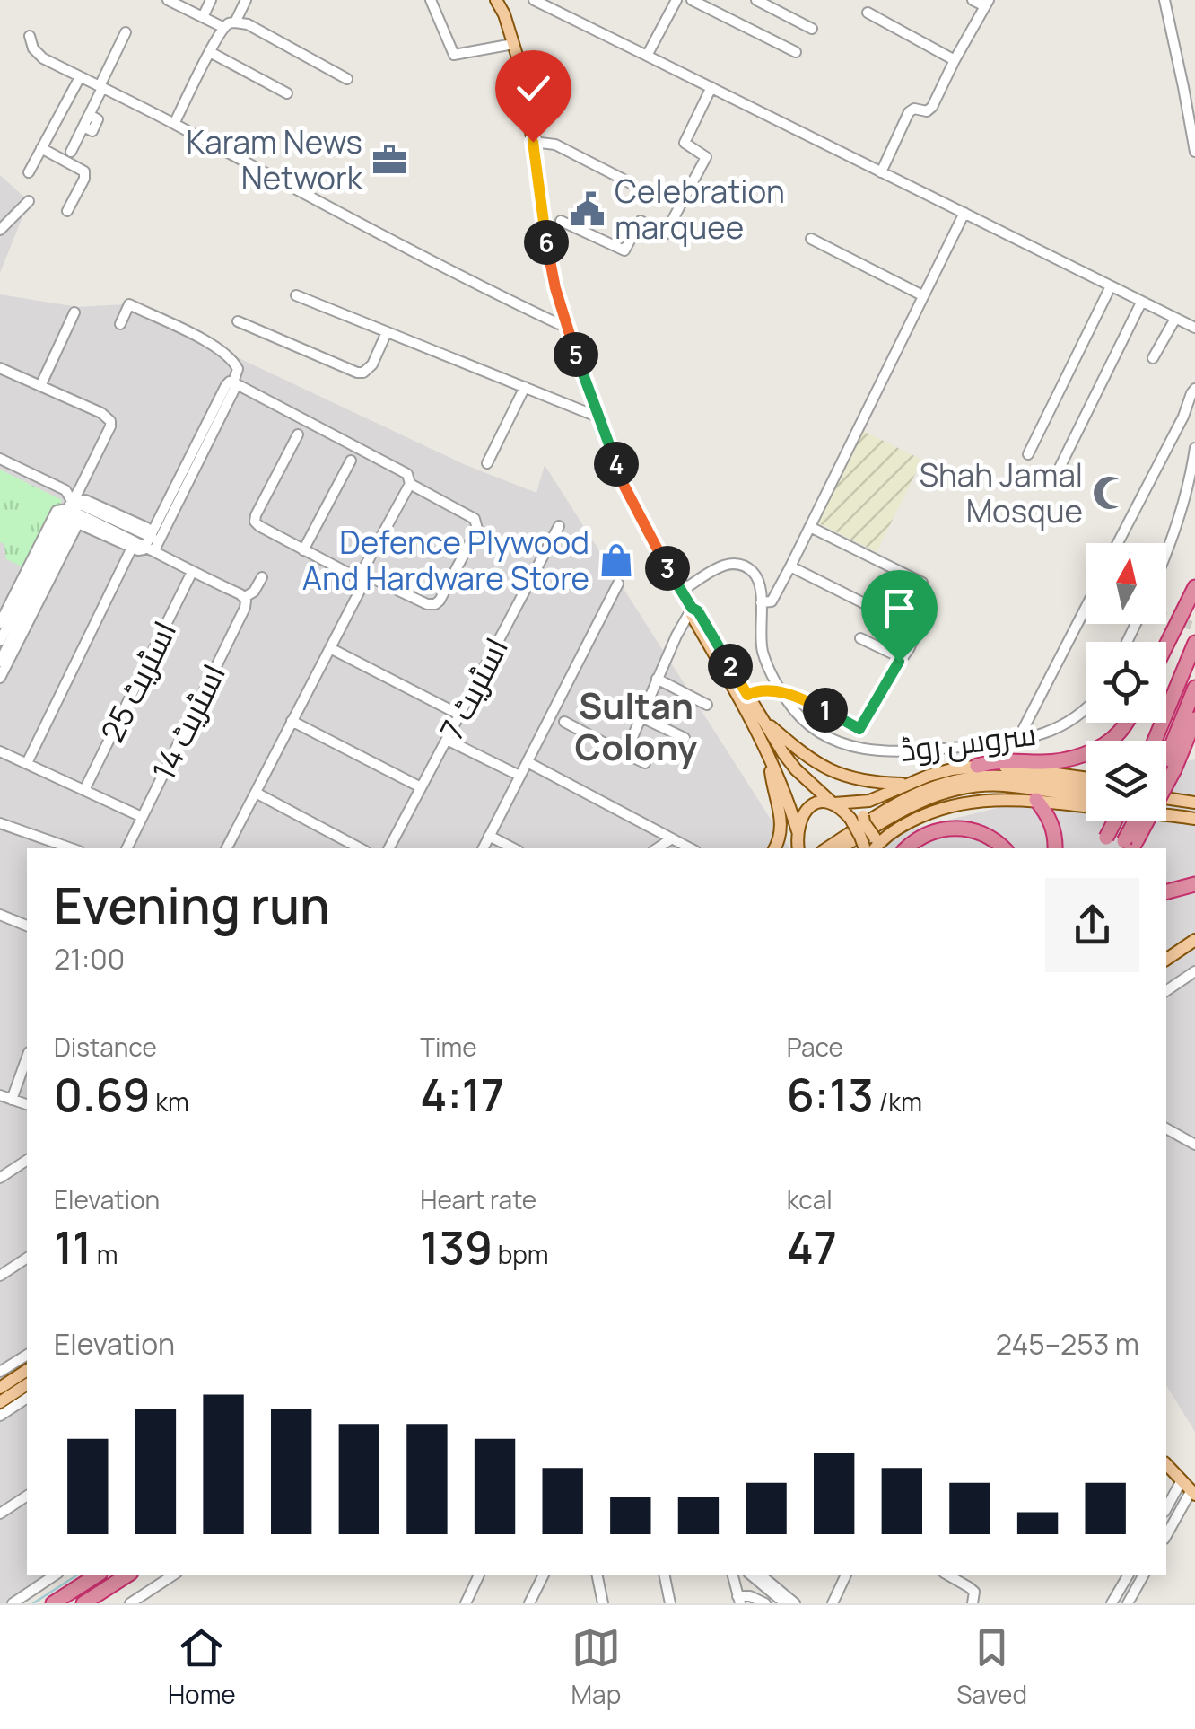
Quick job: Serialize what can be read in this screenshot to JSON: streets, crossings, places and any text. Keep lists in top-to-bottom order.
{
  "streets": {
    "street": [
      "اسٹریٹ 25",
      "اسٹریٹ 7",
      "اسٹریٹ 14",
      "سروس روڈ"
    ]
  },
  "districts": ["Sultan Colony"],
  "places": {
    "office": ["Karam News Network"],
    "public building": ["Celebration marquee"],
    "mosque": ["Shah Jamal Mosque"],
    "shop": ["Defence Plywood And Hardware Store"]
  },
  "north": "top",
  "page": {
    "pins": [
      "6",
      "5",
      "4",
      "3",
      "2",
      "1"
    ],
    "heading": ["Evening run", "21:00"],
    "stats": [
      ["Distance", "0.69 km"],
      ["Time", "4:17"],
      ["Pace", "6:13 /km"],
      ["Elevation", "11 m"],
      ["Heart rate", "139 bpm"],
      ["kcal", "47"]
    ],
    "chart": ["Elevation", "245–253 m"],
    "tabs": ["Home", "Map", "Saved"]
  }
}
